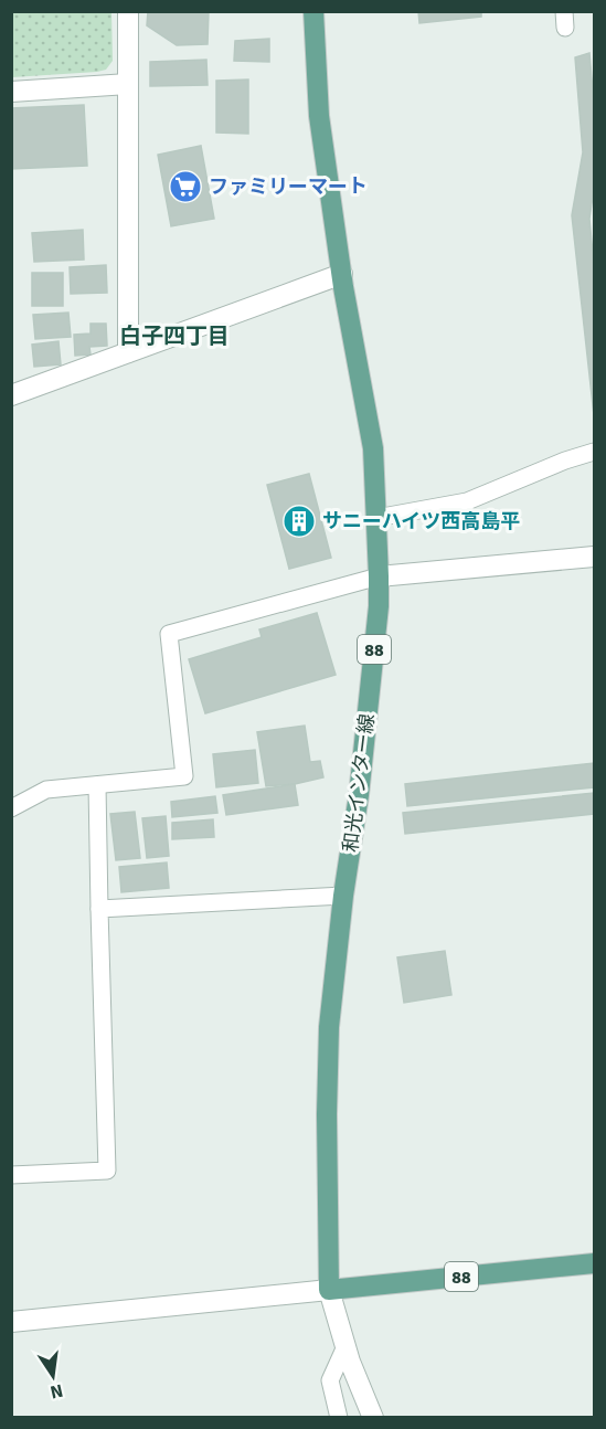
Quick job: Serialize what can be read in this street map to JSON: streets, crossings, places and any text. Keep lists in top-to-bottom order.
{
  "streets": {
    "main road": ["88", "和光インター線"]
  },
  "crossings": [
    ["88", "和光インター線"]
  ],
  "districts": ["白子四丁目"],
  "places": {
    "supermarket": ["ファミリーマート"],
    "building": ["サニーハイツ西高島平"]
  },
  "north": "bottom"
}
